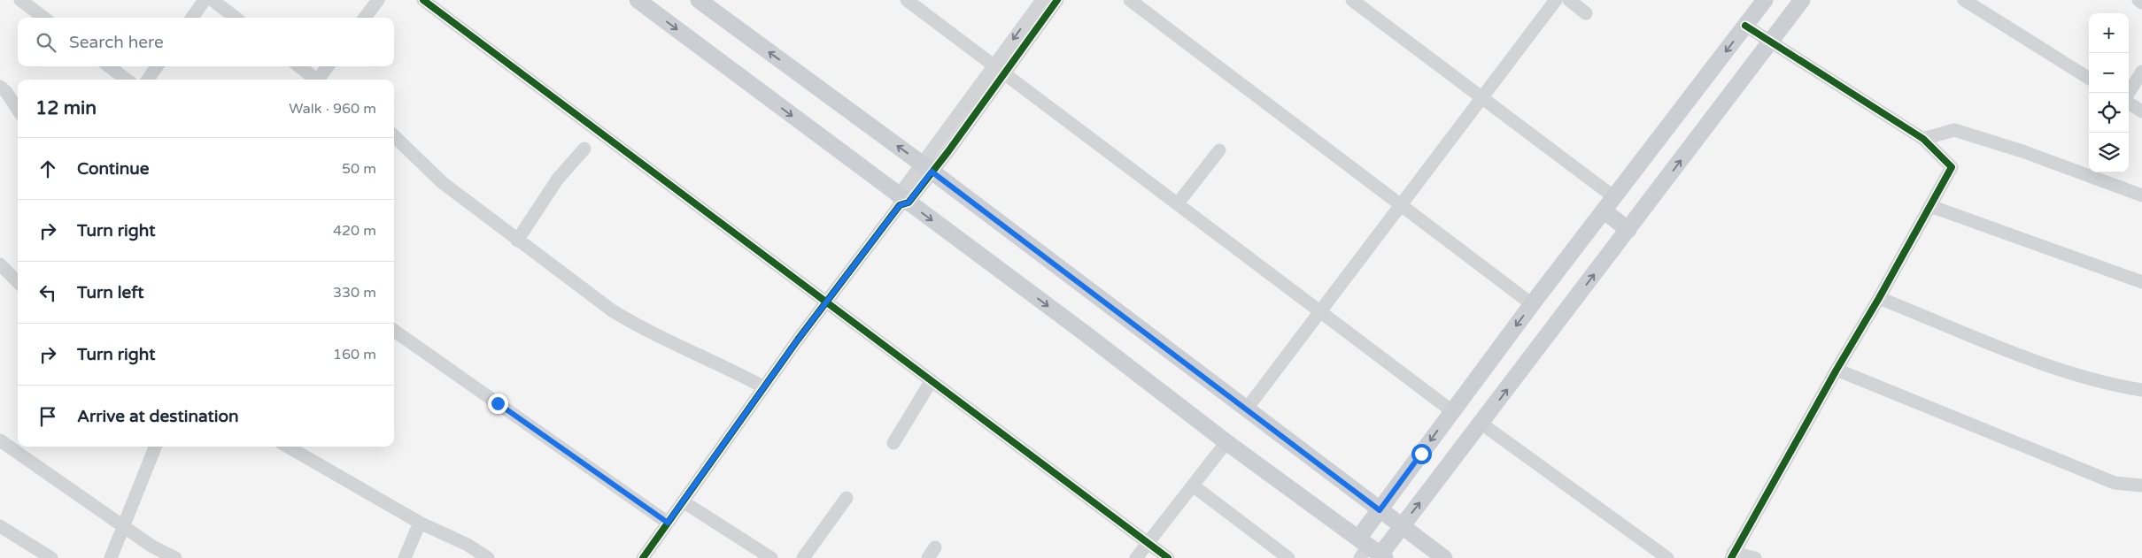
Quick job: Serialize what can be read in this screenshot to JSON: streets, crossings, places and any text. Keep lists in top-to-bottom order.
{
  "page": {
    "map_buttons": ["+", "−"],
    "search": "Search here",
    "heading": ["12 min", "Walk · 960 m"],
    "list": [
      ["Continue", "50 m"],
      ["Turn right", "420 m"],
      ["Turn left", "330 m"],
      ["Turn right", "160 m"],
      "Arrive at destination"
    ]
  }
}
